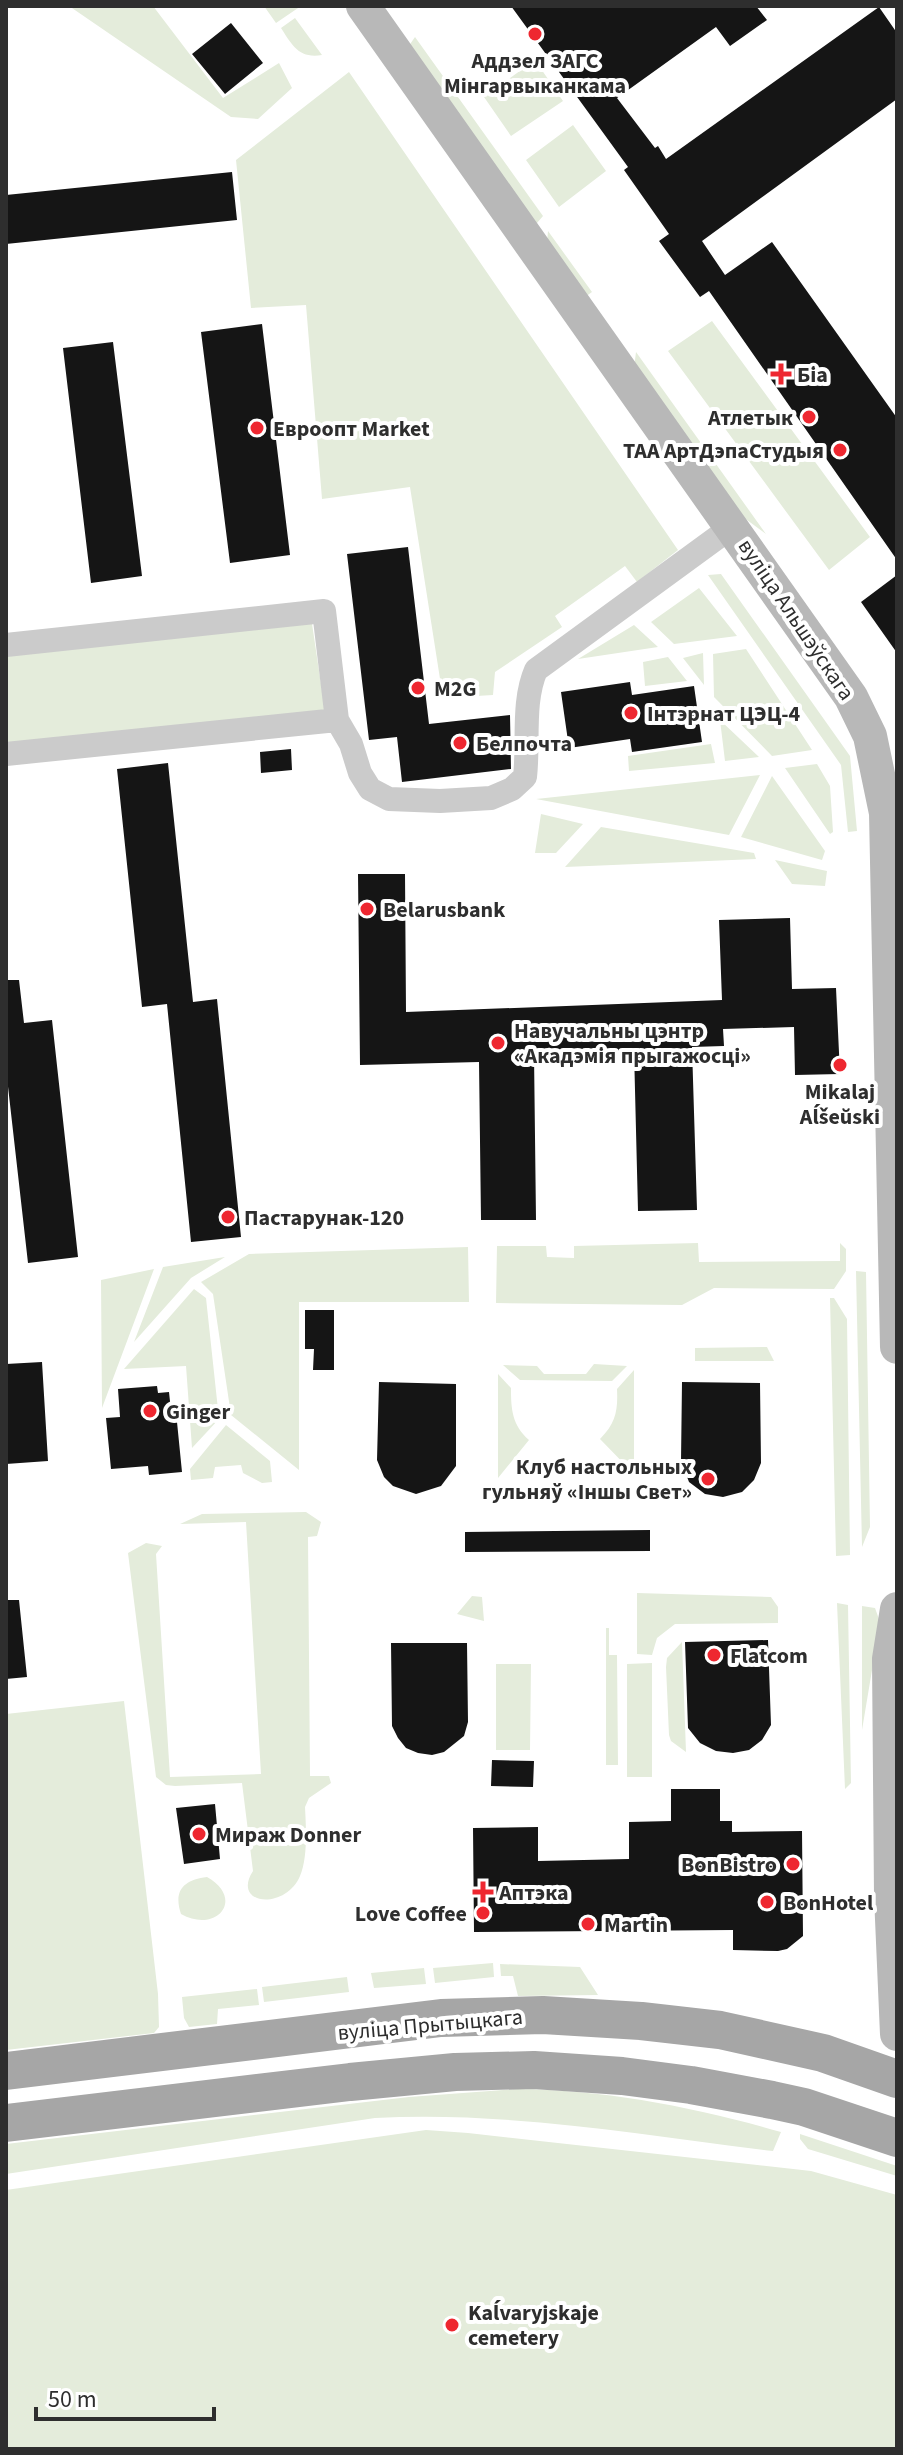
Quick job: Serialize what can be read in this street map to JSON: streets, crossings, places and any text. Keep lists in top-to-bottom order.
{
  "streets": {
    "main road": ["вуліца Альшэўскага", "вуліца Прытыцкага"]
  },
  "places": {
    "other": [
      "Аддзел ЗАГС Мінгарвыканкама",
      "Атлетык",
      "Евроопт Market",
      "ТАА АртДэпаСтудыя",
      "M2G",
      "Інтэрнат ЦЭЦ-4",
      "Белпочта",
      "Belarusbank",
      "Навучальны цэнтр «Акадэмія прыгажосці»",
      "Mikalaj Aĺšeŭski",
      "Пастарунак-120",
      "Ginger",
      "Клуб настольных гульняў «Іншы Свет»",
      "Flatcom",
      "Мираж Donner",
      "BonBistro",
      "BonHotel",
      "Love Coffee",
      "Martin",
      "Kaĺvaryjskaje cemetery"
    ],
    "health": ["Біа", "Аптэка"]
  },
  "scale_bar": "50 m"
}
